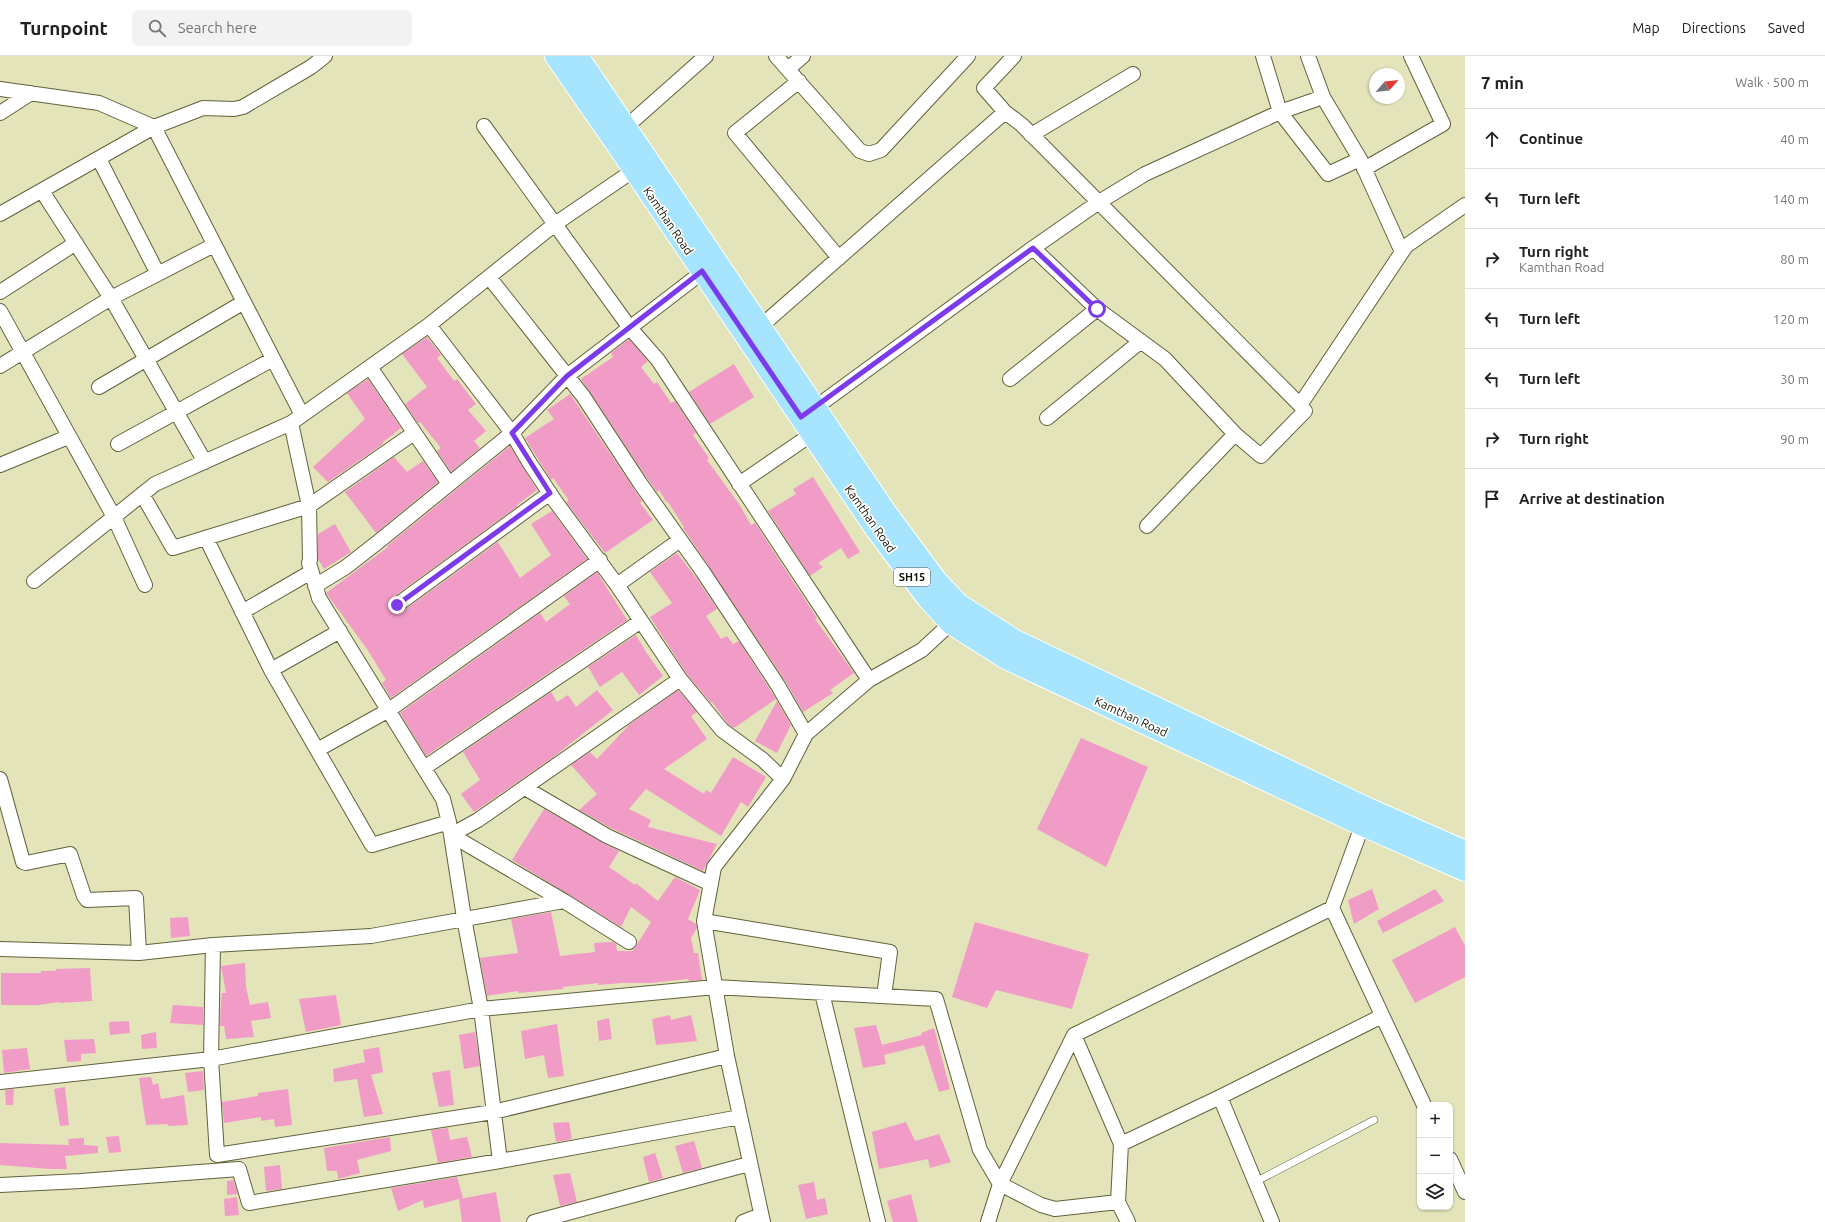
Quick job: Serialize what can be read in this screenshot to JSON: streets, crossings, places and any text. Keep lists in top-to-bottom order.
{
  "streets": {
    "main road": ["Kamthan Road", "SH15"]
  },
  "north": "top right",
  "page": {
    "header": "Turnpoint",
    "search": "Search here",
    "nav": ["Map", "Directions", "Saved"],
    "heading": ["7 min", "Walk · 500 m"],
    "list": [
      ["Continue", "40 m"],
      ["Turn left", "140 m"],
      ["Turn right", "Kamthan Road", "80 m"],
      ["Turn left", "120 m"],
      ["Turn left", "30 m"],
      ["Turn right", "90 m"],
      "Arrive at destination"
    ],
    "map_buttons": ["+", "−"]
  }
}
